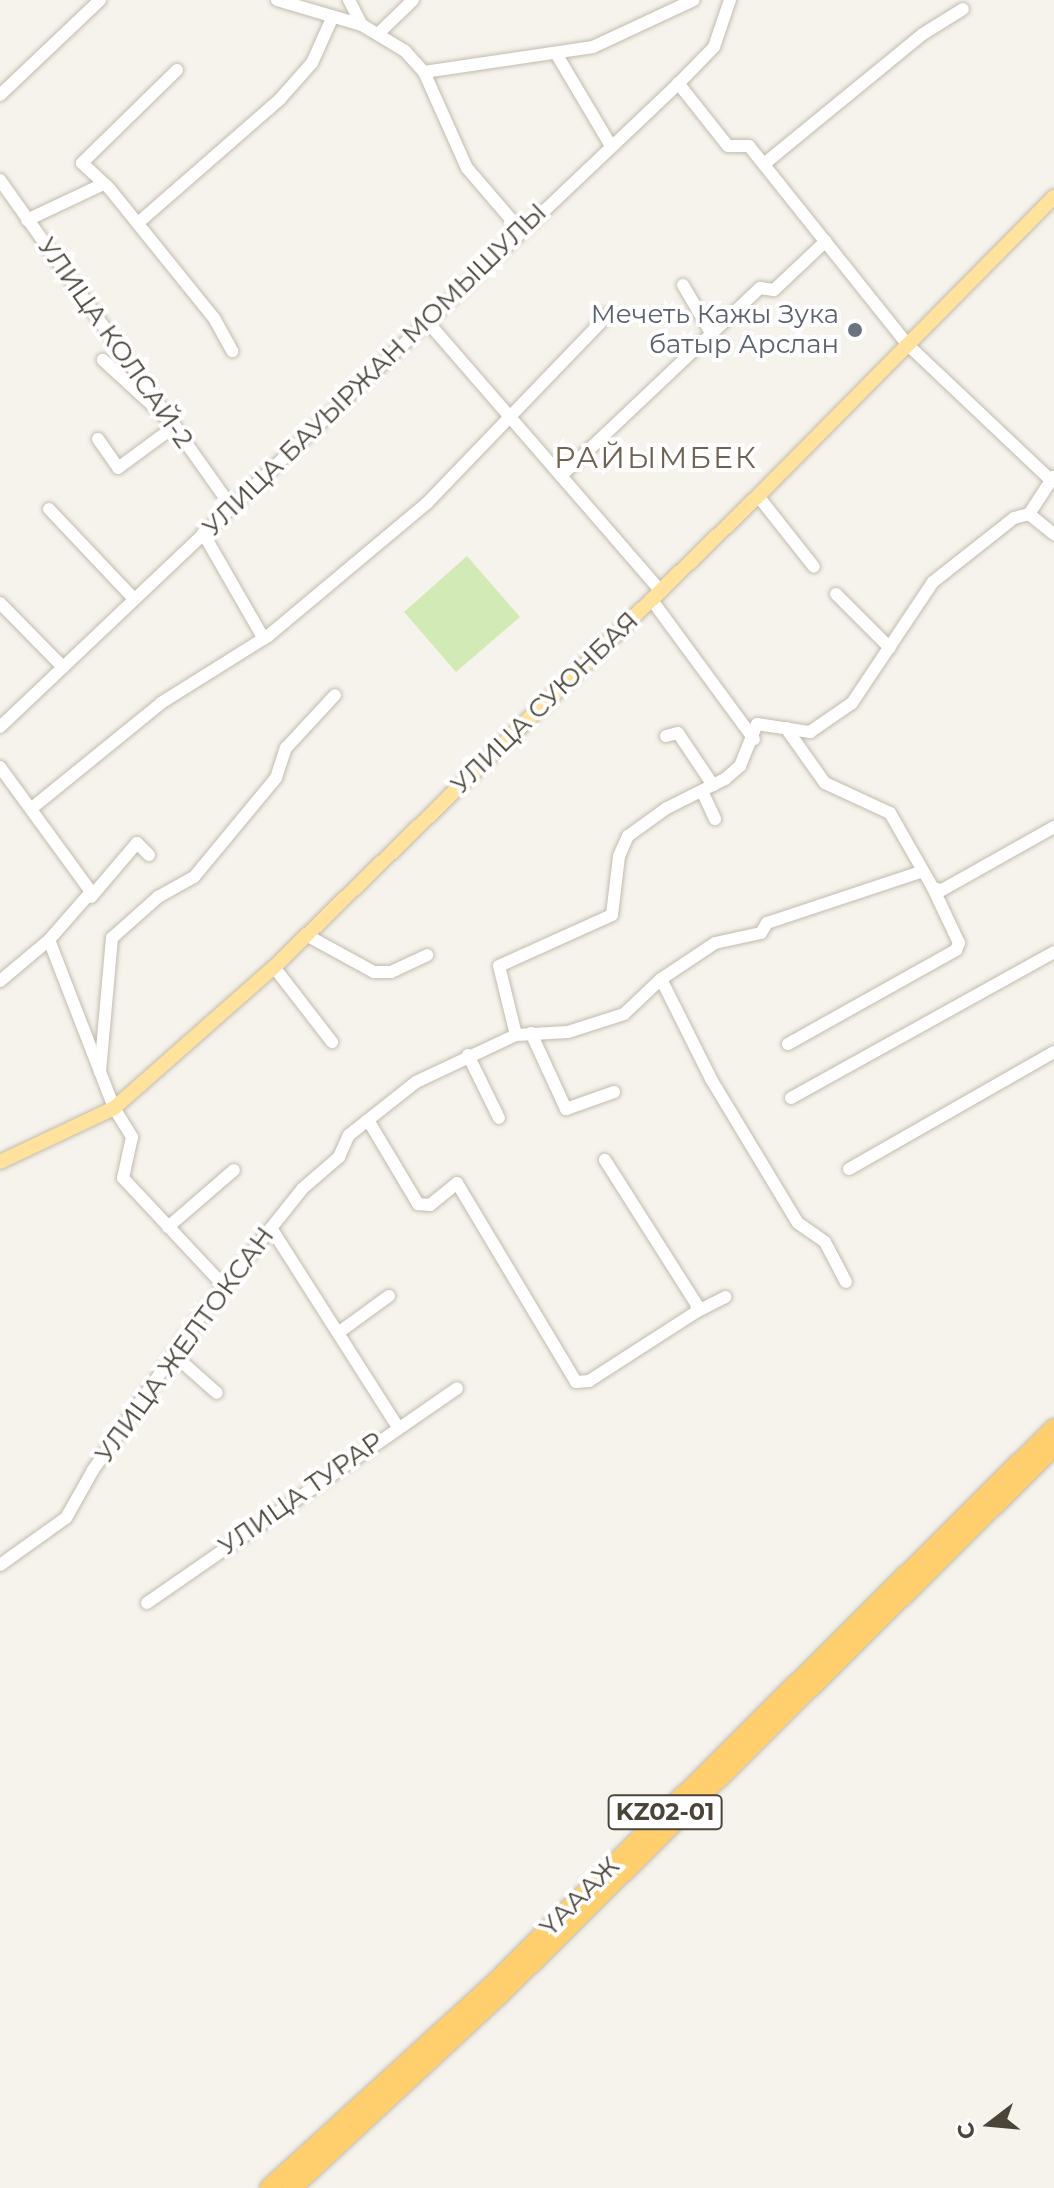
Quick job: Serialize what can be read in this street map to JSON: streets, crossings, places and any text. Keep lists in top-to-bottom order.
{
  "streets": {
    "highway": ["KZ02-01", "ҮАААЖ"],
    "main road": ["УЛИЦА СУЮНБАЯ"],
    "street": [
      "УЛИЦА КОЛСАЙ-2",
      "УЛИЦА БАУЫРЖАН МОМЫШУЛЫ",
      "УЛИЦА ЖЕЛТОКСАН",
      "УЛИЦА ТУРАР"
    ]
  },
  "crossings": [
    ["УЛИЦА КОЛСАЙ-2", "УЛИЦА БАУЫРЖАН МОМЫШУЛЫ"]
  ],
  "districts": ["РАЙЫМБЕК"],
  "places": ["Мечеть Кажы Зука батыр Арслан"],
  "north": "left"
}
